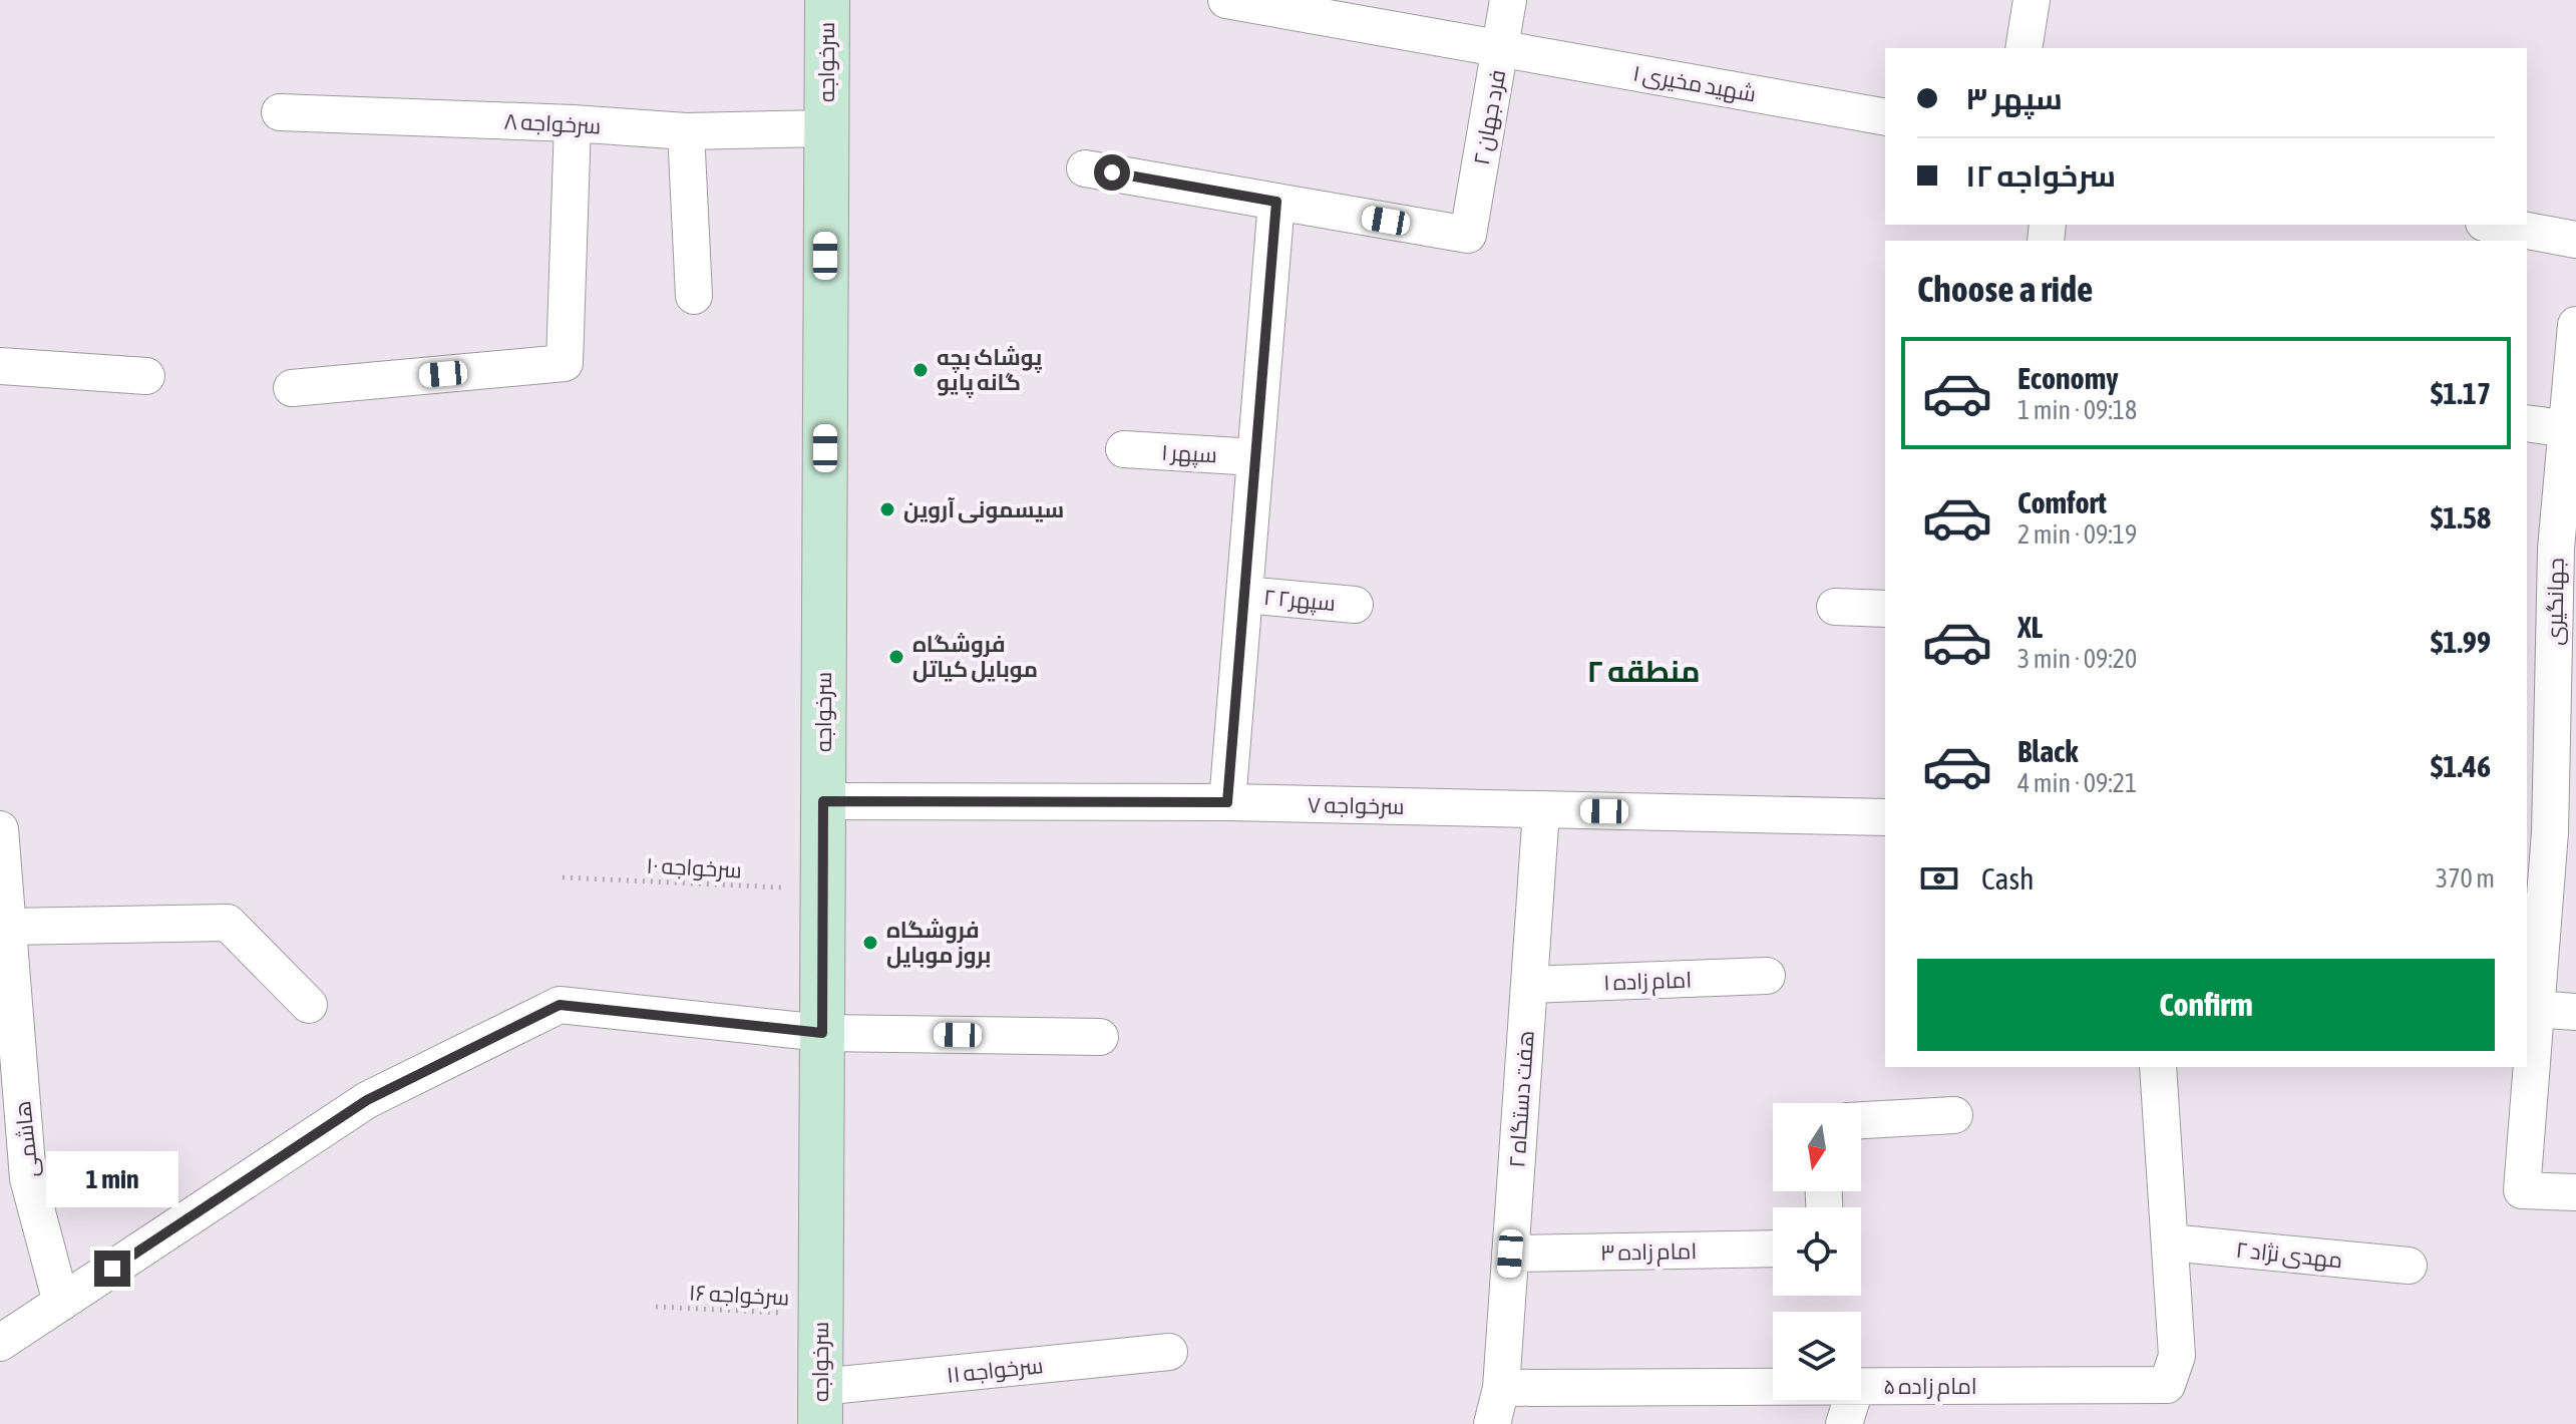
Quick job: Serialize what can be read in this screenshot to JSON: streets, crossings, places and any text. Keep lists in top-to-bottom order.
{
  "streets": {
    "main road": ["سرخواجه"],
    "street": [
      "شهید مخیری ۱",
      "۲ فرد جهان",
      "۸ سرخواجه",
      "۱ سپهر",
      "۲ سپهر۲",
      "جهانگیری",
      "سرخواجه ۷",
      "۱ امام زاده",
      "هفت دستگاه ۲",
      "هاشمی",
      "۳ امام زاده",
      "۲ مهدی نژاد",
      "۱۱ سرخواجه",
      "۵ امام زاده"
    ],
    "path": ["۱۰ سرخواجه", "۱۶ سرخواجه"]
  },
  "crossings": [
    ["سرخواجه", "۸ سرخواجه"],
    ["سرخواجه", "سرخواجه ۷"],
    ["سرخواجه", "۱۰ سرخواجه"],
    ["سرخواجه", "۱۶ سرخواجه"],
    ["سرخواجه", "۱۱ سرخواجه"],
    ["شهید مخیری ۱", "۲ فرد جهان"],
    ["سرخواجه ۷", "هفت دستگاه ۲"],
    ["۱ امام زاده", "هفت دستگاه ۲"],
    ["هفت دستگاه ۲", "۳ امام زاده"],
    ["هفت دستگاه ۲", "۵ امام زاده"],
    ["۲ مهدی نژاد", "۵ امام زاده"]
  ],
  "districts": ["منطقه ۲"],
  "places": [
    "پوشاک بچه گانه پایو",
    "سیسمونی آروین",
    "فروشگاه موبایل کیاتل",
    "فروشگاه بروز موبایل"
  ],
  "north": "bottom",
  "page": {
    "banner": ["۳ سپهر", "۱۲ سرخواجه"],
    "heading": "Choose a ride",
    "list": [
      {
        "name": "Economy",
        "note": "1 min · 09:18",
        "value": "$1.17"
      },
      {
        "name": "Comfort",
        "note": "2 min · 09:19",
        "value": "$1.58"
      },
      {
        "name": "XL",
        "note": "3 min · 09:20",
        "value": "$1.99"
      },
      {
        "name": "Black",
        "note": "4 min · 09:21",
        "value": "$1.46"
      }
    ],
    "pay": ["Cash", "370 m"],
    "buttons": "Confirm",
    "bubble": "1 min"
  }
}
